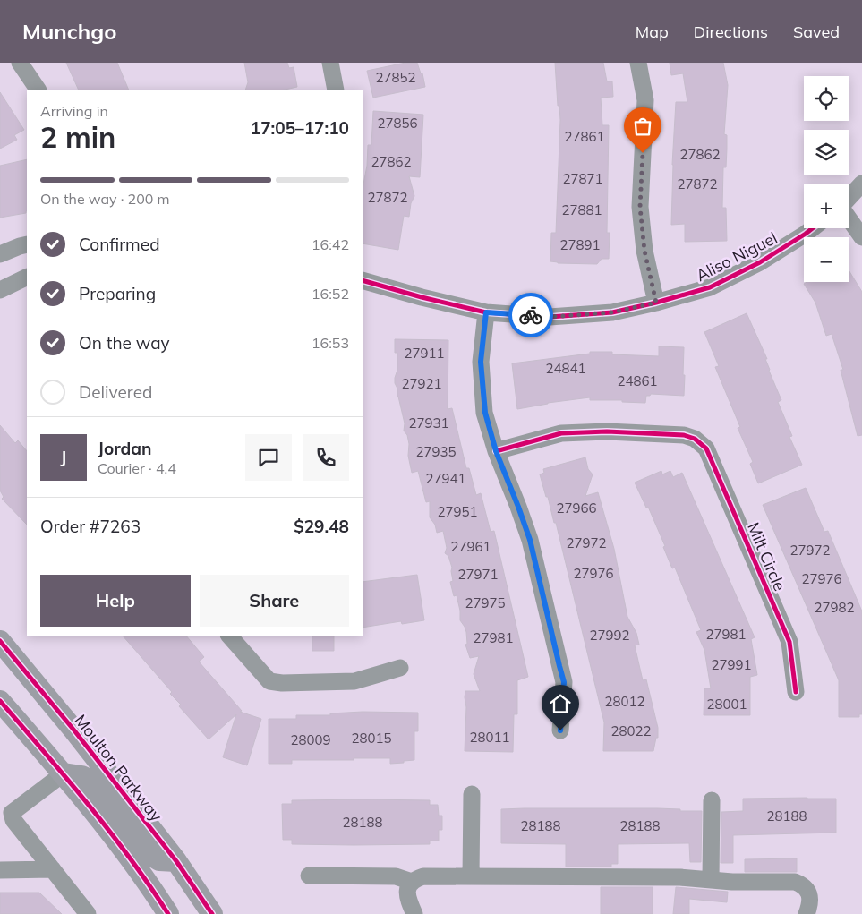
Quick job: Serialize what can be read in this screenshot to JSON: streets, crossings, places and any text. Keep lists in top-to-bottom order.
{
  "streets": {
    "main road": ["Moulton Parkway"],
    "street": ["Aliso Niguel", "Milt Circle"]
  },
  "house_numbers": [
    "27852",
    "27856",
    "27861",
    "27862",
    "27862",
    "27871",
    "27872",
    "27872",
    "27881",
    "27891",
    "27911",
    "24841",
    "24861",
    "27921",
    "27931",
    "27935",
    "27941",
    "27966",
    "27951",
    "27972",
    "27961",
    "27972",
    "27976",
    "27971",
    "27976",
    "27975",
    "27982",
    "27981",
    "27992",
    "27981",
    "27991",
    "28012",
    "28001",
    "28022",
    "28011",
    "28015",
    "28009",
    "28188",
    "28188",
    "28188",
    "28188"
  ],
  "page": {
    "header": "Munchgo",
    "nav": ["Map", "Directions", "Saved"],
    "map_buttons": ["+", "−"],
    "heading": ["2 min", "Arriving in", "17:05–17:10"],
    "panel": [
      "Jordan",
      "Courier · 4.4",
      "Order #7263",
      "$29.48"
    ],
    "bar": "On the way · 200 m",
    "list": [
      ["Confirmed", "16:42"],
      ["Preparing", "16:52"],
      ["On the way", "16:53"],
      "Delivered"
    ],
    "round": "J",
    "buttons": ["Help", "Share"]
  }
}
